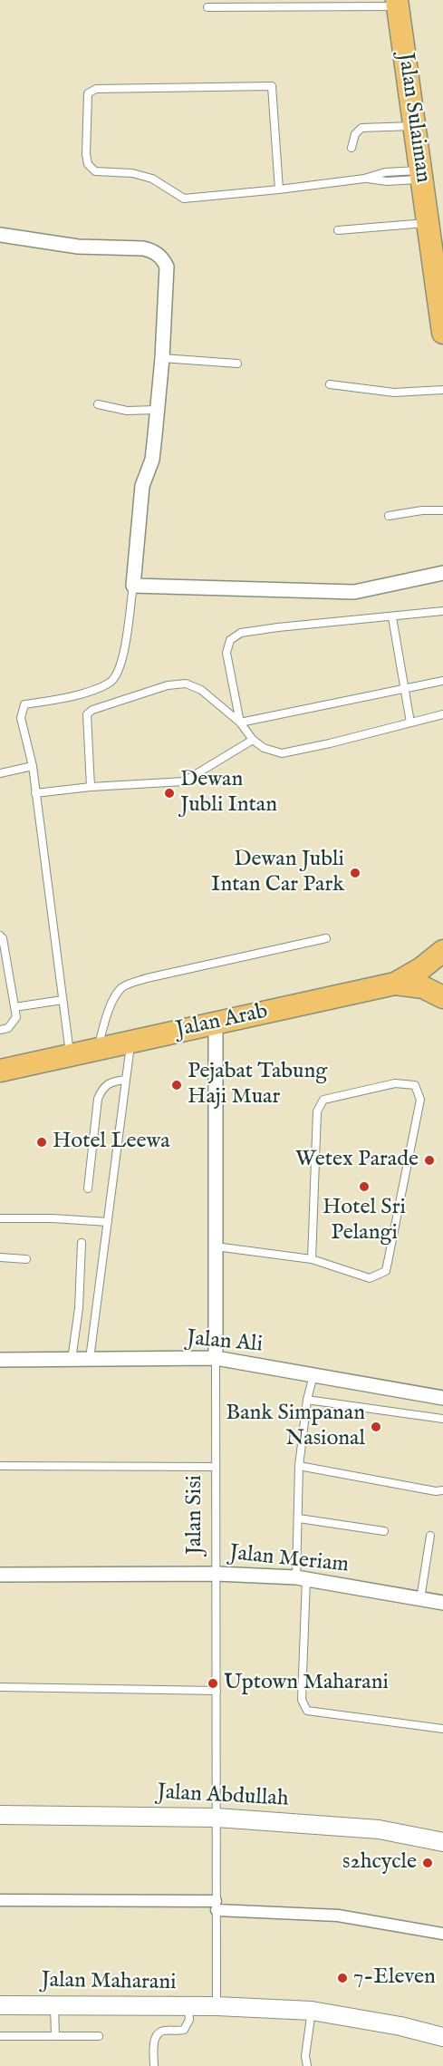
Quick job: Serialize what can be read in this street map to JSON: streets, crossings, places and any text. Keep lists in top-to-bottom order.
{
  "streets": {
    "main road": ["Jalan Sulaiman", "Jalan Arab"],
    "street": [
      "Jalan Ali",
      "Jalan Sisi",
      "Jalan Meriam",
      "Jalan Abdullah",
      "Jalan Maharani"
    ]
  },
  "crossings": [
    ["Jalan Arab", "Jalan Sisi"],
    ["Jalan Ali", "Jalan Sisi"],
    ["Jalan Sisi", "Jalan Meriam"],
    ["Jalan Sisi", "Jalan Abdullah"],
    ["Jalan Sisi", "Jalan Maharani"]
  ],
  "places": [
    "Dewan Jubli Intan",
    "Dewan Jubli Intan Car Park",
    "Pejabat Tabung Haji Muar",
    "Hotel Leewa",
    "Wetex Parade",
    "Hotel Sri Pelangi",
    "Bank Simpanan Nasional",
    "Uptown Maharani",
    "s2hcycle",
    "7-Eleven"
  ]
}
